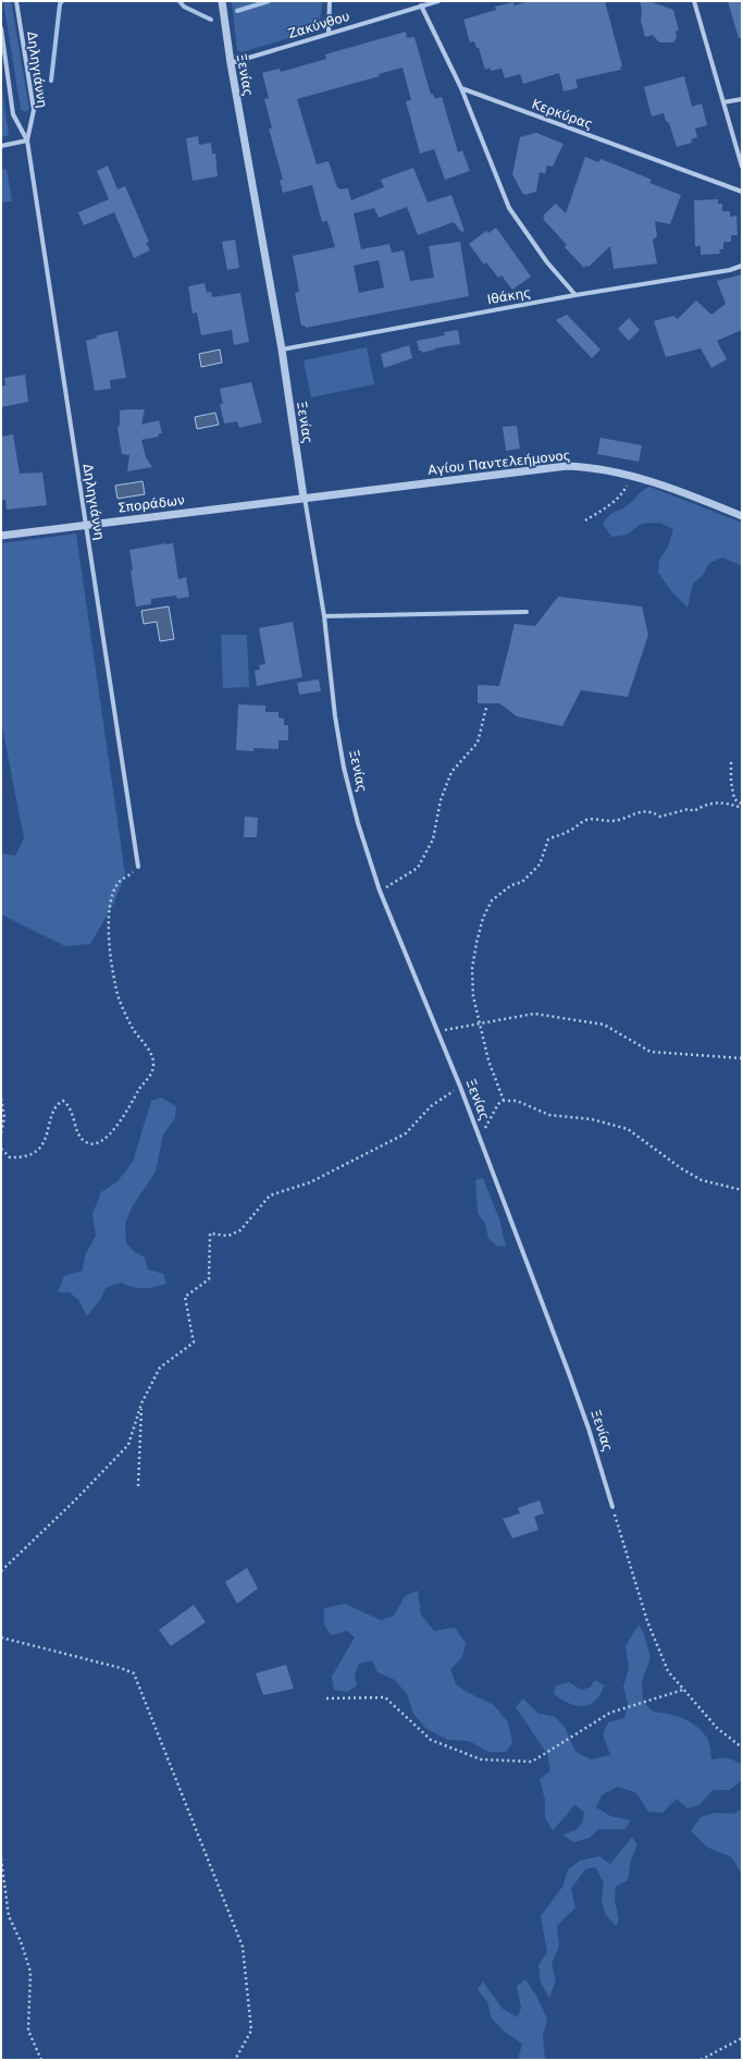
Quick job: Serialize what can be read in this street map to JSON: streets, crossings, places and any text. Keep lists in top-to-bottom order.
{
  "streets": {
    "street": [
      "Ζακύνθου",
      "Δηληγιάννη",
      "Ξενίας",
      "Κερκύρας",
      "Ιθάκης",
      "Αγίου Παντελεήμονος",
      "Σποράδων"
    ]
  },
  "crossings": [
    ["Ζακύνθου", "Ξενίας"],
    ["Δηληγιάννη", "Σποράδων"],
    ["Ξενίας", "Ιθάκης"],
    ["Ξενίας", "Αγίου Παντελεήμονος"],
    ["Ξενίας", "Σποράδων"],
    ["Αγίου Παντελεήμονος", "Σποράδων"]
  ]
}
